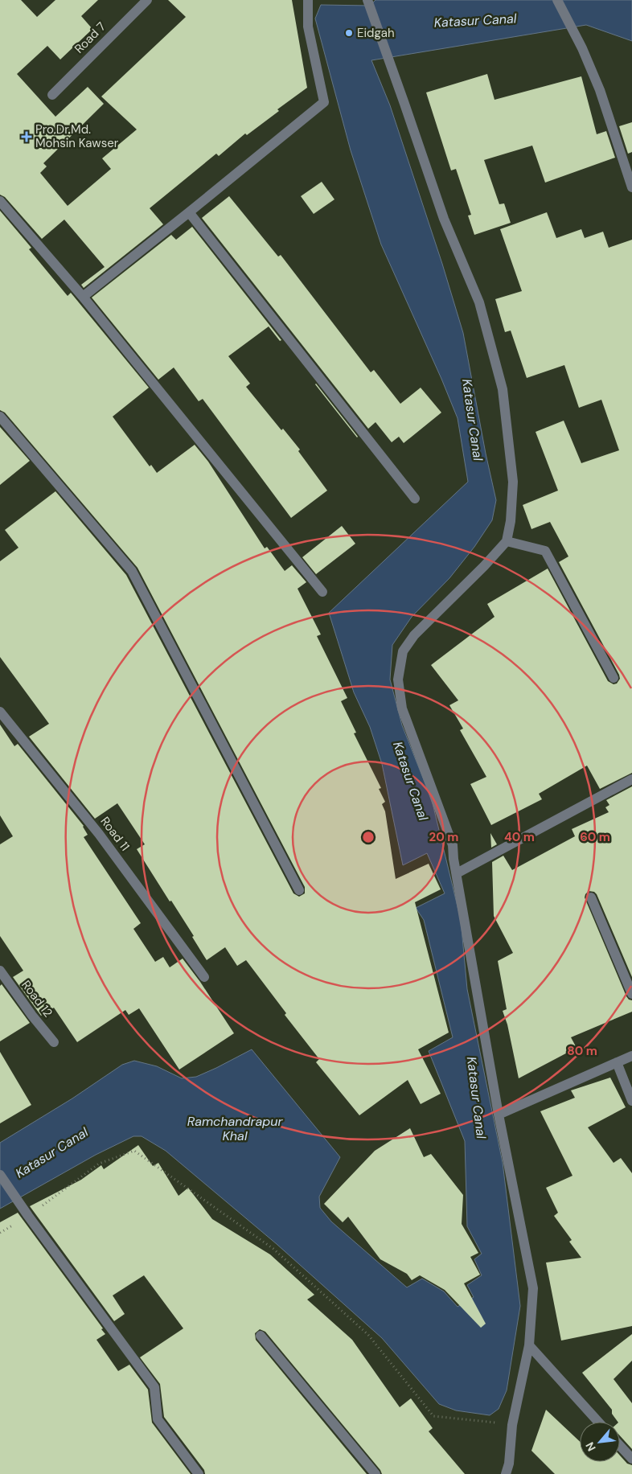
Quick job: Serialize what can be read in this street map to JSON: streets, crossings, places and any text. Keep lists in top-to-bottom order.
{
  "streets": {
    "street": ["Road 7", "Road 11", "Road 12"]
  },
  "water": ["Katasur Canal", "Ramchandrapur Khal"],
  "places": {
    "other": ["Eidgah"],
    "health": ["Pro.Dr.Md. Mohsin Kawser"]
  },
  "north": "bottom left",
  "rings": [
    "20 m",
    "40 m",
    "60 m",
    "80 m"
  ]
}
